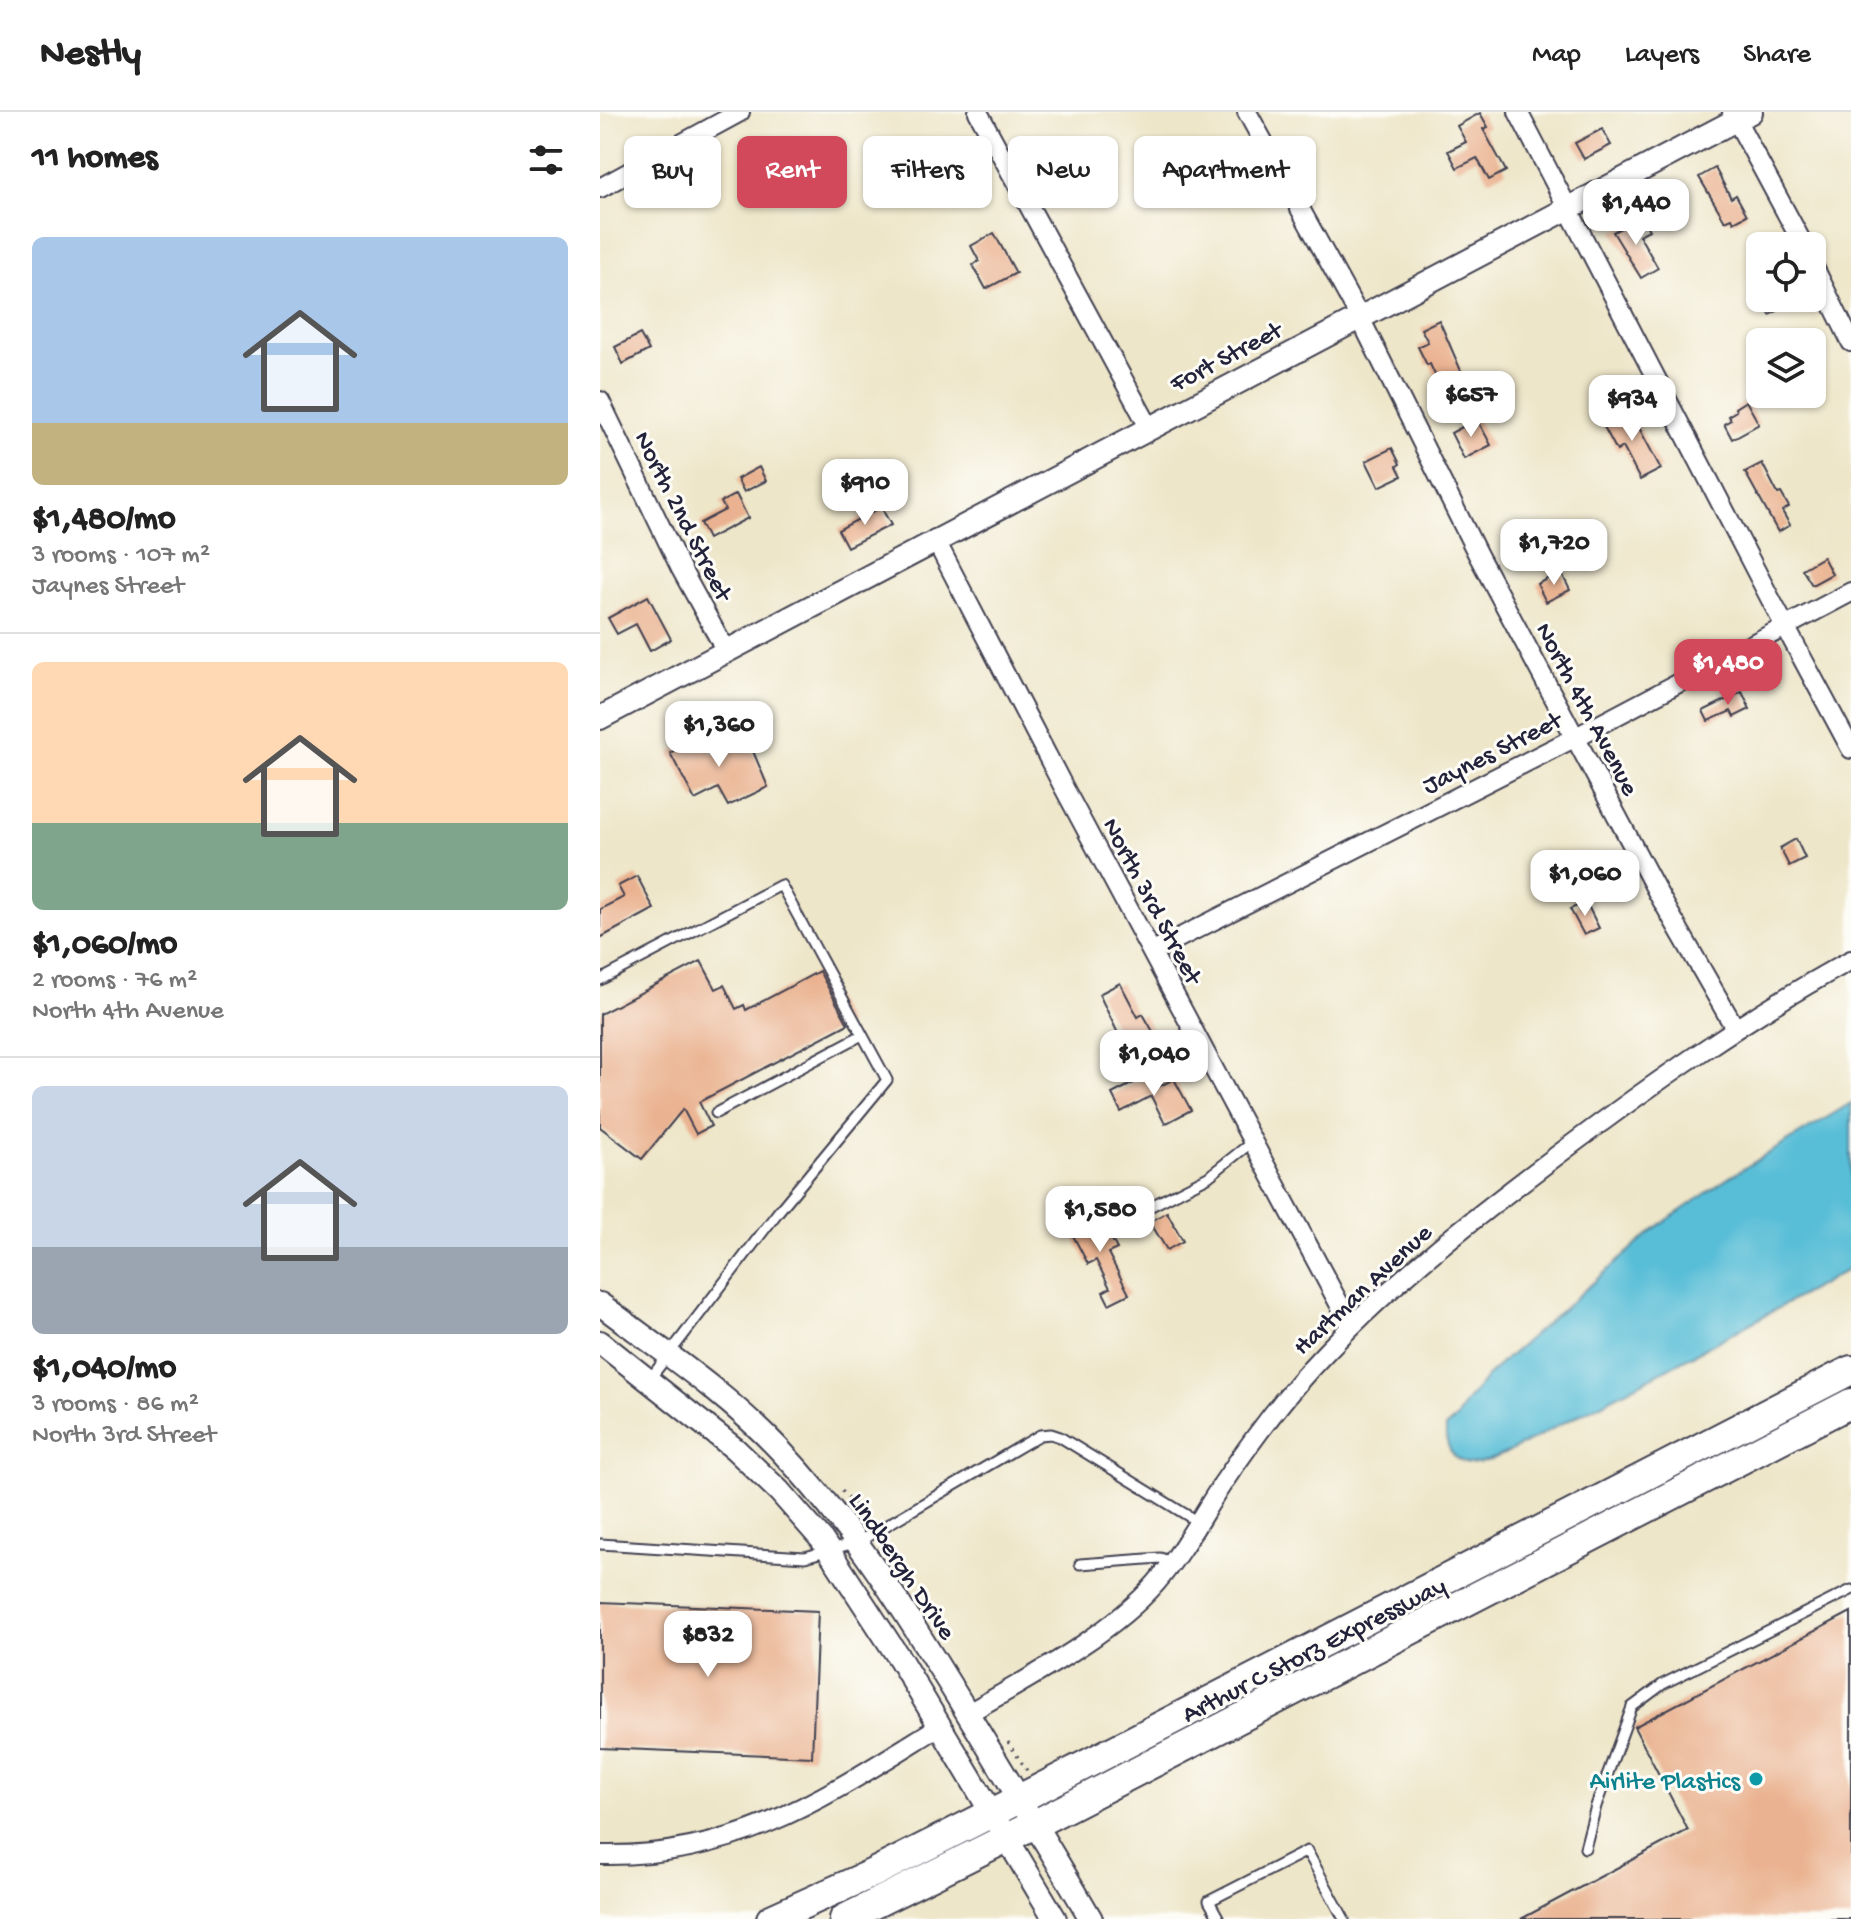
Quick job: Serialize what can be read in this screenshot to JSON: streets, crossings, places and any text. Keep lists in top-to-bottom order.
{
  "streets": {
    "highway": ["Arthur C Storz Expressway"],
    "street": [
      "Fort Street",
      "North 2nd Street",
      "North 4th Avenue",
      "Jaynes Street",
      "North 3rd Street",
      "Hartman Avenue",
      "Lindbergh Drive"
    ]
  },
  "crossings": [
    ["Fort Street", "North 2nd Street"],
    ["Fort Street", "North 4th Avenue"],
    ["Fort Street", "North 3rd Street"],
    ["North 4th Avenue", "Jaynes Street"],
    ["North 4th Avenue", "Hartman Avenue"],
    ["Jaynes Street", "North 3rd Street"],
    ["North 3rd Street", "Hartman Avenue"],
    ["Hartman Avenue", "Lindbergh Drive"],
    ["Lindbergh Drive", "Arthur C Storz Expressway"]
  ],
  "places": ["Airlite Plastics"],
  "page": {
    "header": "Nestly",
    "nav": ["Map", "Layers", "Share"],
    "heading": "11 homes",
    "chip": [
      "Buy",
      "Rent",
      "Filters",
      "New",
      "Apartment"
    ],
    "price": [
      "$1,440",
      "$657",
      "$934",
      "$910",
      "$1,720",
      "$1,480",
      "$1,360",
      "$1,060",
      "$1,040",
      "$1,580",
      "$832"
    ],
    "list": [
      {
        "name": "$1,480/mo",
        "note": "3 rooms · 107 m² · Jaynes Street"
      },
      {
        "name": "$1,060/mo",
        "note": "2 rooms · 76 m² · North 4th Avenue"
      },
      {
        "name": "$1,040/mo",
        "note": "3 rooms · 86 m² · North 3rd Street"
      }
    ]
  }
}
